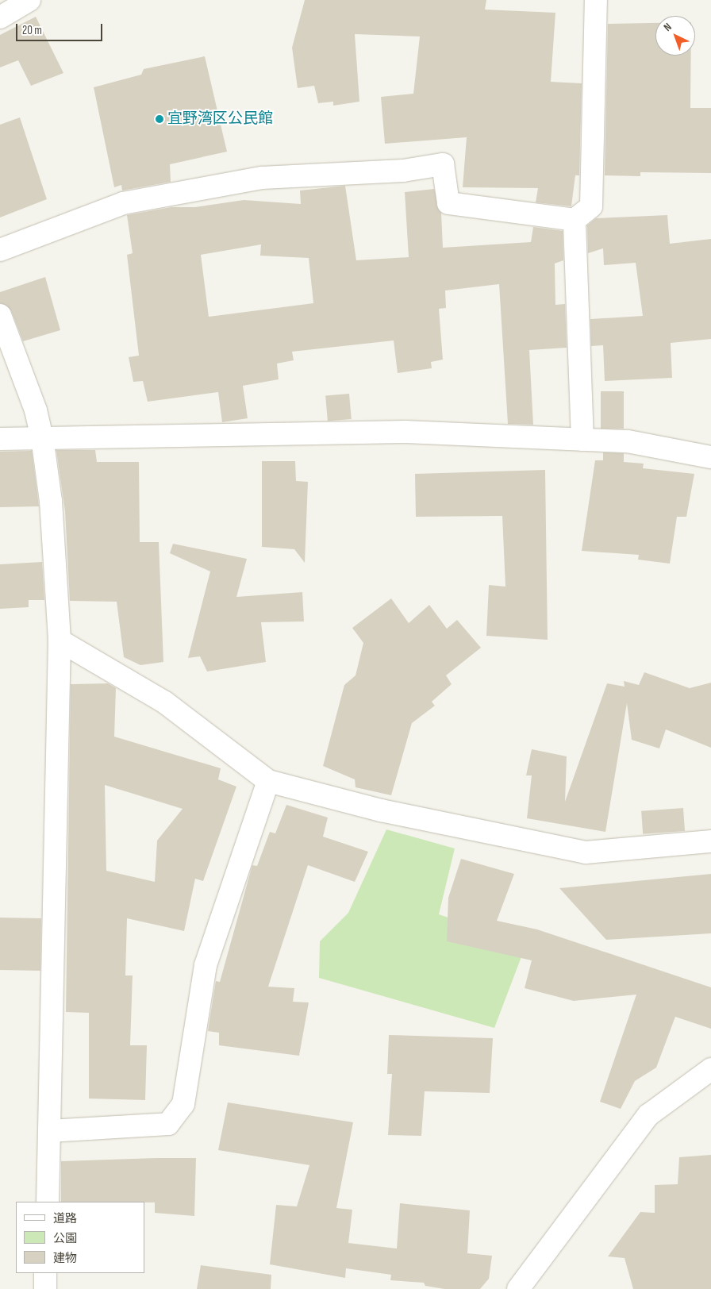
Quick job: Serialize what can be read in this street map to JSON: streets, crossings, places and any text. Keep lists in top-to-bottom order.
{
  "places": ["宜野湾区公民館"],
  "legend": ["道路", "公園", "建物"],
  "scale_bar": "20 m",
  "north": "top left"
}
